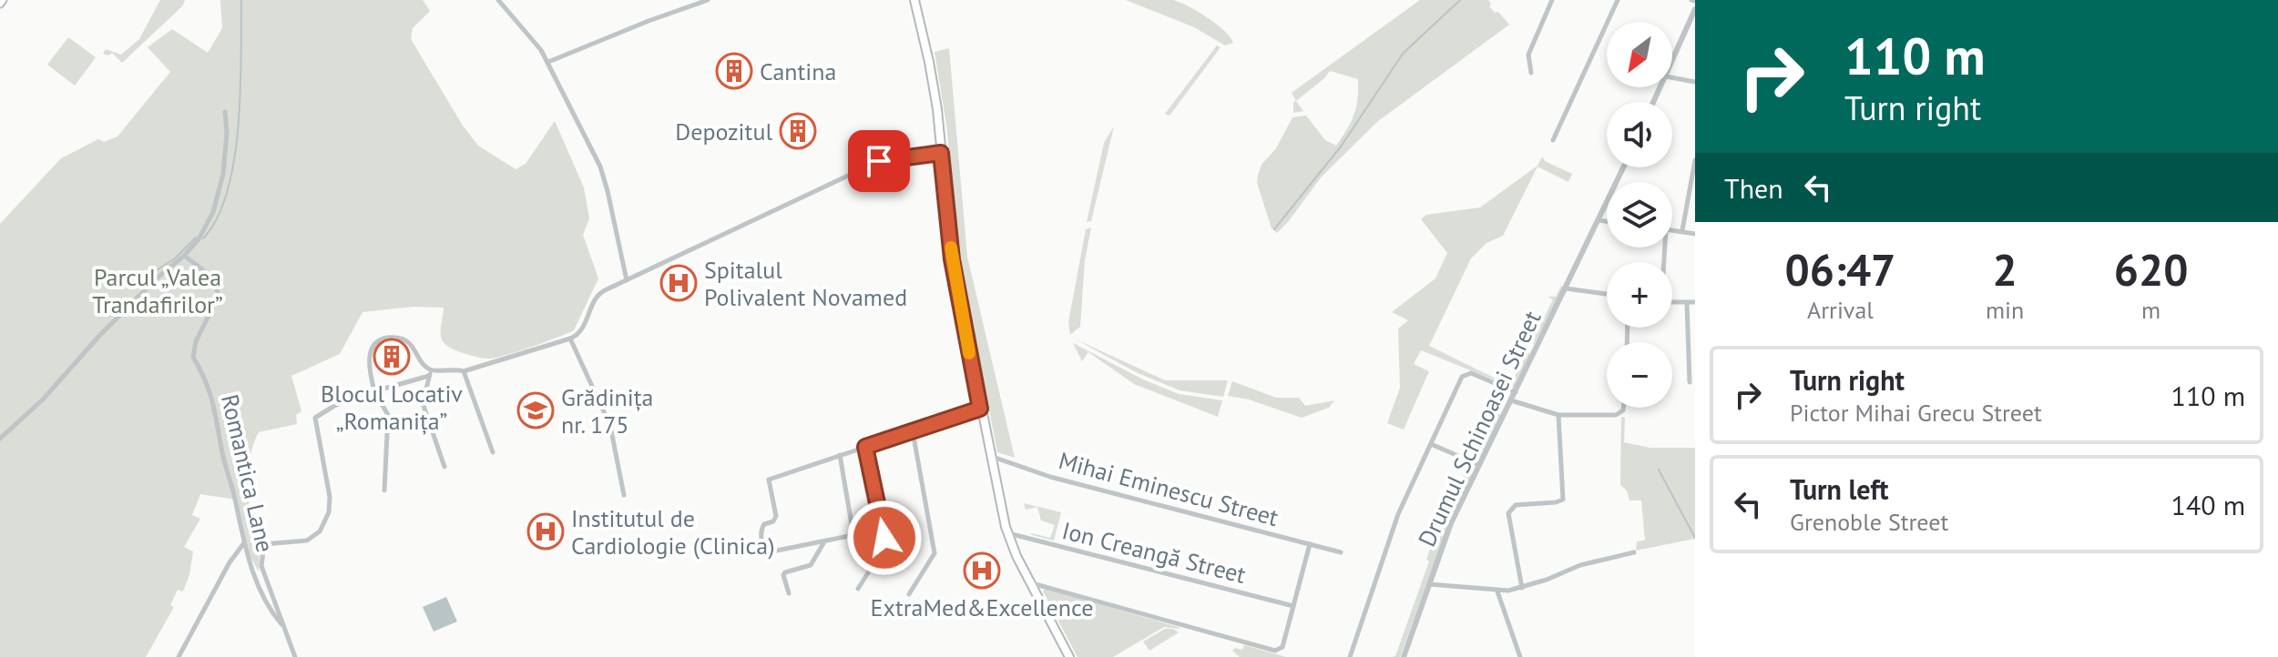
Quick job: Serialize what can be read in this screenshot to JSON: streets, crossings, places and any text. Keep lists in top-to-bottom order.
{
  "streets": {
    "street": [
      "Drumul Schinoasei Street",
      "Romantica Lane",
      "Mihai Eminescu Street",
      "Ion Creangă Street"
    ]
  },
  "parks": ["Parcul „Valea Trandafirilor”"],
  "places": {
    "building": ["Cantina", "Depozitul", "Blocul Locativ „Romanița”"],
    "hospital": ["Spitalul Polivalent Novamed", "Institutul de Cardiologie (Clinica)", "ExtraMed&Excellence"],
    "school or university": ["Grădinița nr. 175"]
  },
  "north": "bottom left",
  "page": {
    "turn": ["110 m", "Turn right"],
    "map_buttons": ["+", "−"],
    "then": "Then",
    "eta": [
      "06:47",
      "Arrival",
      "2",
      "min",
      "620",
      "m"
    ],
    "list": [
      {
        "name": "Turn right",
        "note": "Pictor Mihai Grecu Street",
        "value": "110 m"
      },
      {
        "name": "Turn left",
        "note": "Grenoble Street",
        "value": "140 m"
      }
    ]
  }
}
